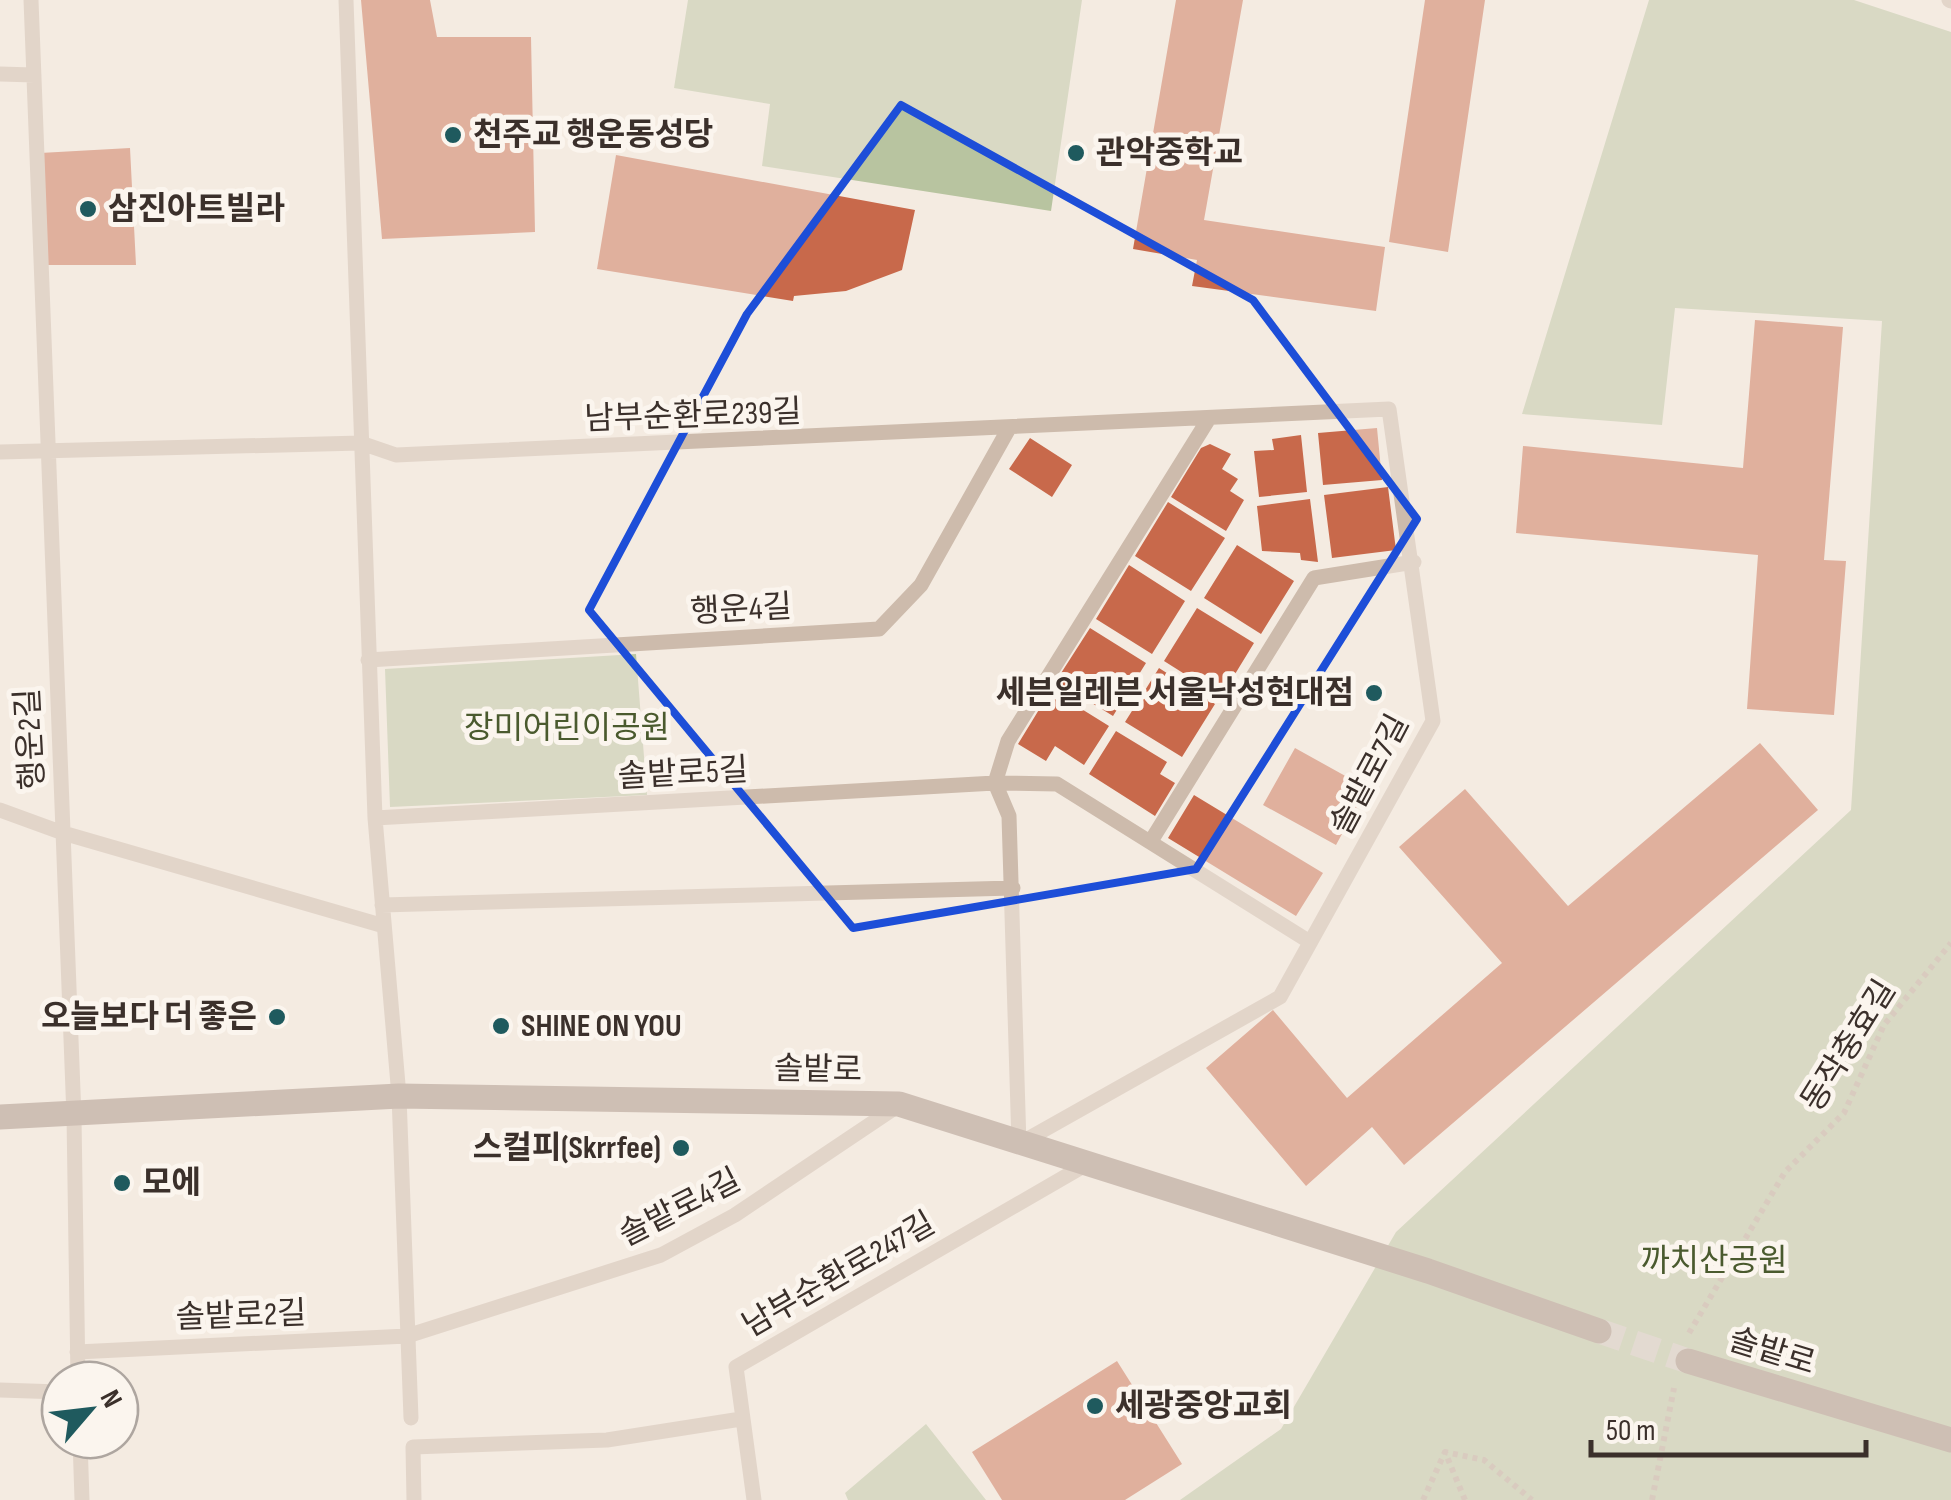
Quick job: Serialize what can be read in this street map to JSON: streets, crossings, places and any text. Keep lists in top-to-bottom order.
{
  "streets": {
    "street": ["솔밭로"],
    "lane": [
      "남부순환로239길",
      "행운4길",
      "행운2길",
      "솔밭로5길",
      "솔밭로7길",
      "솔밭로4길",
      "남부순환로247길",
      "솔밭로2길"
    ],
    "path": ["동작충효길"]
  },
  "crossings": [
    ["남부순환로239길", "행운4길"],
    ["남부순환로239길", "행운2길"],
    ["남부순환로239길", "솔밭로7길"],
    ["행운2길", "솔밭로"],
    ["솔밭로7길", "솔밭로"],
    ["동작충효길", "솔밭로"],
    ["솔밭로", "솔밭로4길"],
    ["솔밭로", "남부순환로247길"],
    ["솔밭로4길", "솔밭로2길"]
  ],
  "parks": ["장미어린이공원", "까치산공원"],
  "places": [
    "천주교 행운동성당",
    "관악중학교",
    "삼진아트빌라",
    "세븐일레븐 서울낙성현대점",
    "오늘보다 더 좋은",
    "SHINE ON YOU",
    "스컬피(Skrrfee)",
    "모에",
    "세광중앙교회"
  ],
  "scale_bar": "50 m",
  "north": "top right"
}
